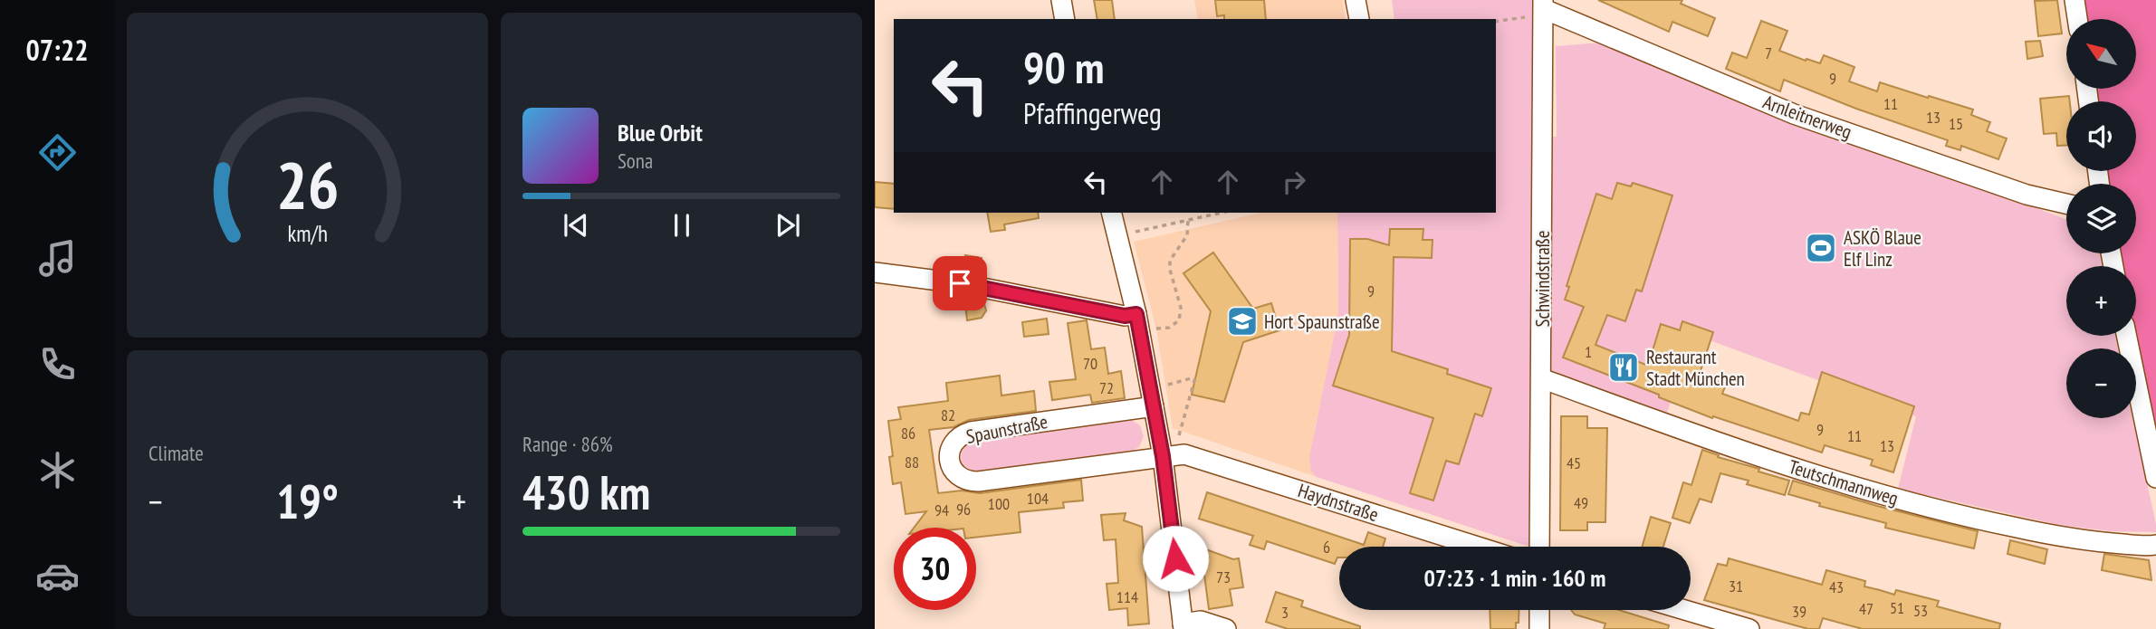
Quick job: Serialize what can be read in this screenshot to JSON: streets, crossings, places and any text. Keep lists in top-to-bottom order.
{
  "streets": {
    "street": [
      "Arnleitnerweg",
      "Schwindstraße",
      "Spaunstraße",
      "Teutschmannweg",
      "Haydnstraße"
    ]
  },
  "crossings": [
    ["Arnleitnerweg", "Schwindstraße"],
    ["Schwindstraße", "Teutschmannweg"],
    ["Spaunstraße", "Haydnstraße"]
  ],
  "places": {
    "sports": ["ASKÖ Blaue Elf Linz"],
    "school or university": ["Hort Spaunstraße"],
    "restaurant": ["Restaurant Stadt München"]
  },
  "house_numbers": [
    "7",
    "9",
    "11",
    "13",
    "15",
    "9",
    "1",
    "70",
    "72",
    "82",
    "9",
    "86",
    "11",
    "13",
    "88",
    "45",
    "104",
    "49",
    "100",
    "96",
    "94",
    "6",
    "73",
    "31",
    "43",
    "114",
    "51",
    "47",
    "53",
    "39",
    "3"
  ],
  "north": "top left",
  "page": {
    "tabs": "07:22",
    "map_buttons": ["+", "−"],
    "turn": ["90 m", "Pfaffingerweg"],
    "song": ["Blue Orbit", "Sona"],
    "tile": [
      "Climate",
      ["Range · 86%", "430 km"]
    ],
    "heat": ["−", "19°", "+"],
    "limit": "30",
    "trip": "07:23 · 1 min · 160 m",
    "gauge": ["26", "km/h"]
  }
}
